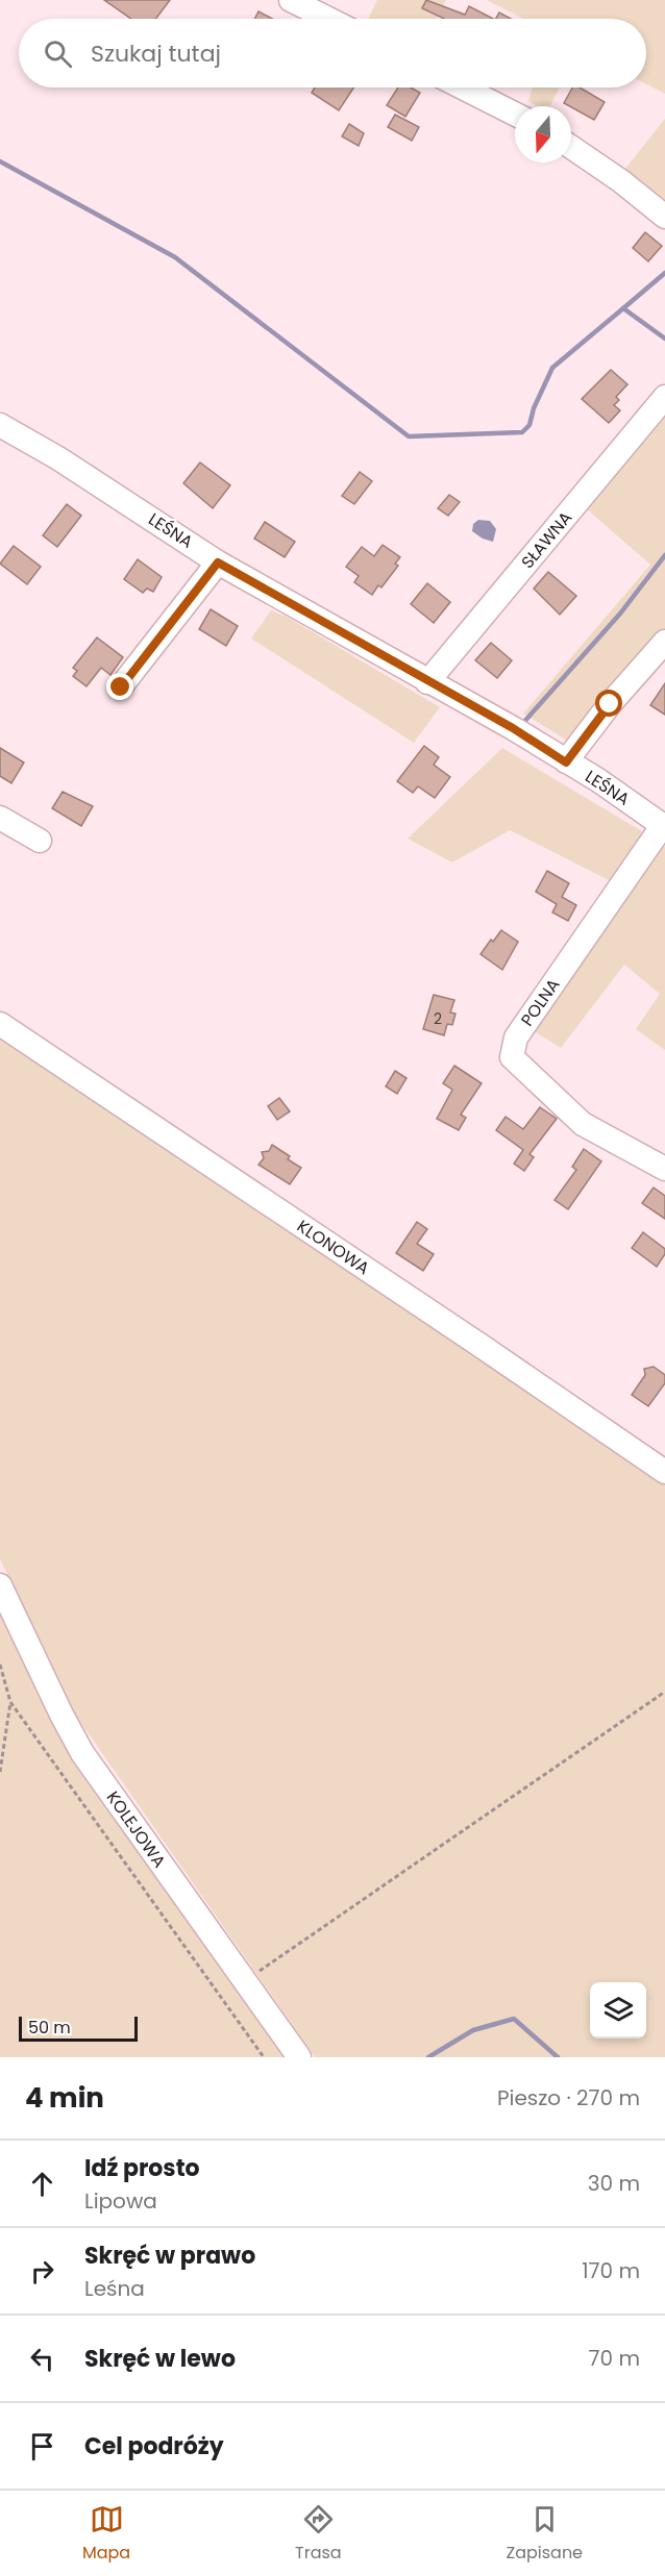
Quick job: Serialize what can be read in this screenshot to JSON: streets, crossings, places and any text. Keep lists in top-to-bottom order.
{
  "streets": {
    "street": [
      "LEŚNA",
      "SŁAWNA",
      "POLNA",
      "KLONOWA",
      "KOLEJOWA"
    ]
  },
  "crossings": [
    ["LEŚNA", "SŁAWNA"],
    ["LEŚNA", "POLNA"]
  ],
  "house_numbers": ["2"],
  "scale_bar": "50 m",
  "north": "bottom",
  "page": {
    "search": "Szukaj tutaj",
    "scale": "50 m",
    "heading": ["4 min", "Pieszo · 270 m"],
    "list": [
      ["Idź prosto", "Lipowa", "30 m"],
      ["Skręć w prawo", "Leśna", "170 m"],
      ["Skręć w lewo", "70 m"],
      "Cel podróży"
    ],
    "nav": ["Mapa", "Trasa", "Zapisane"]
  }
}
